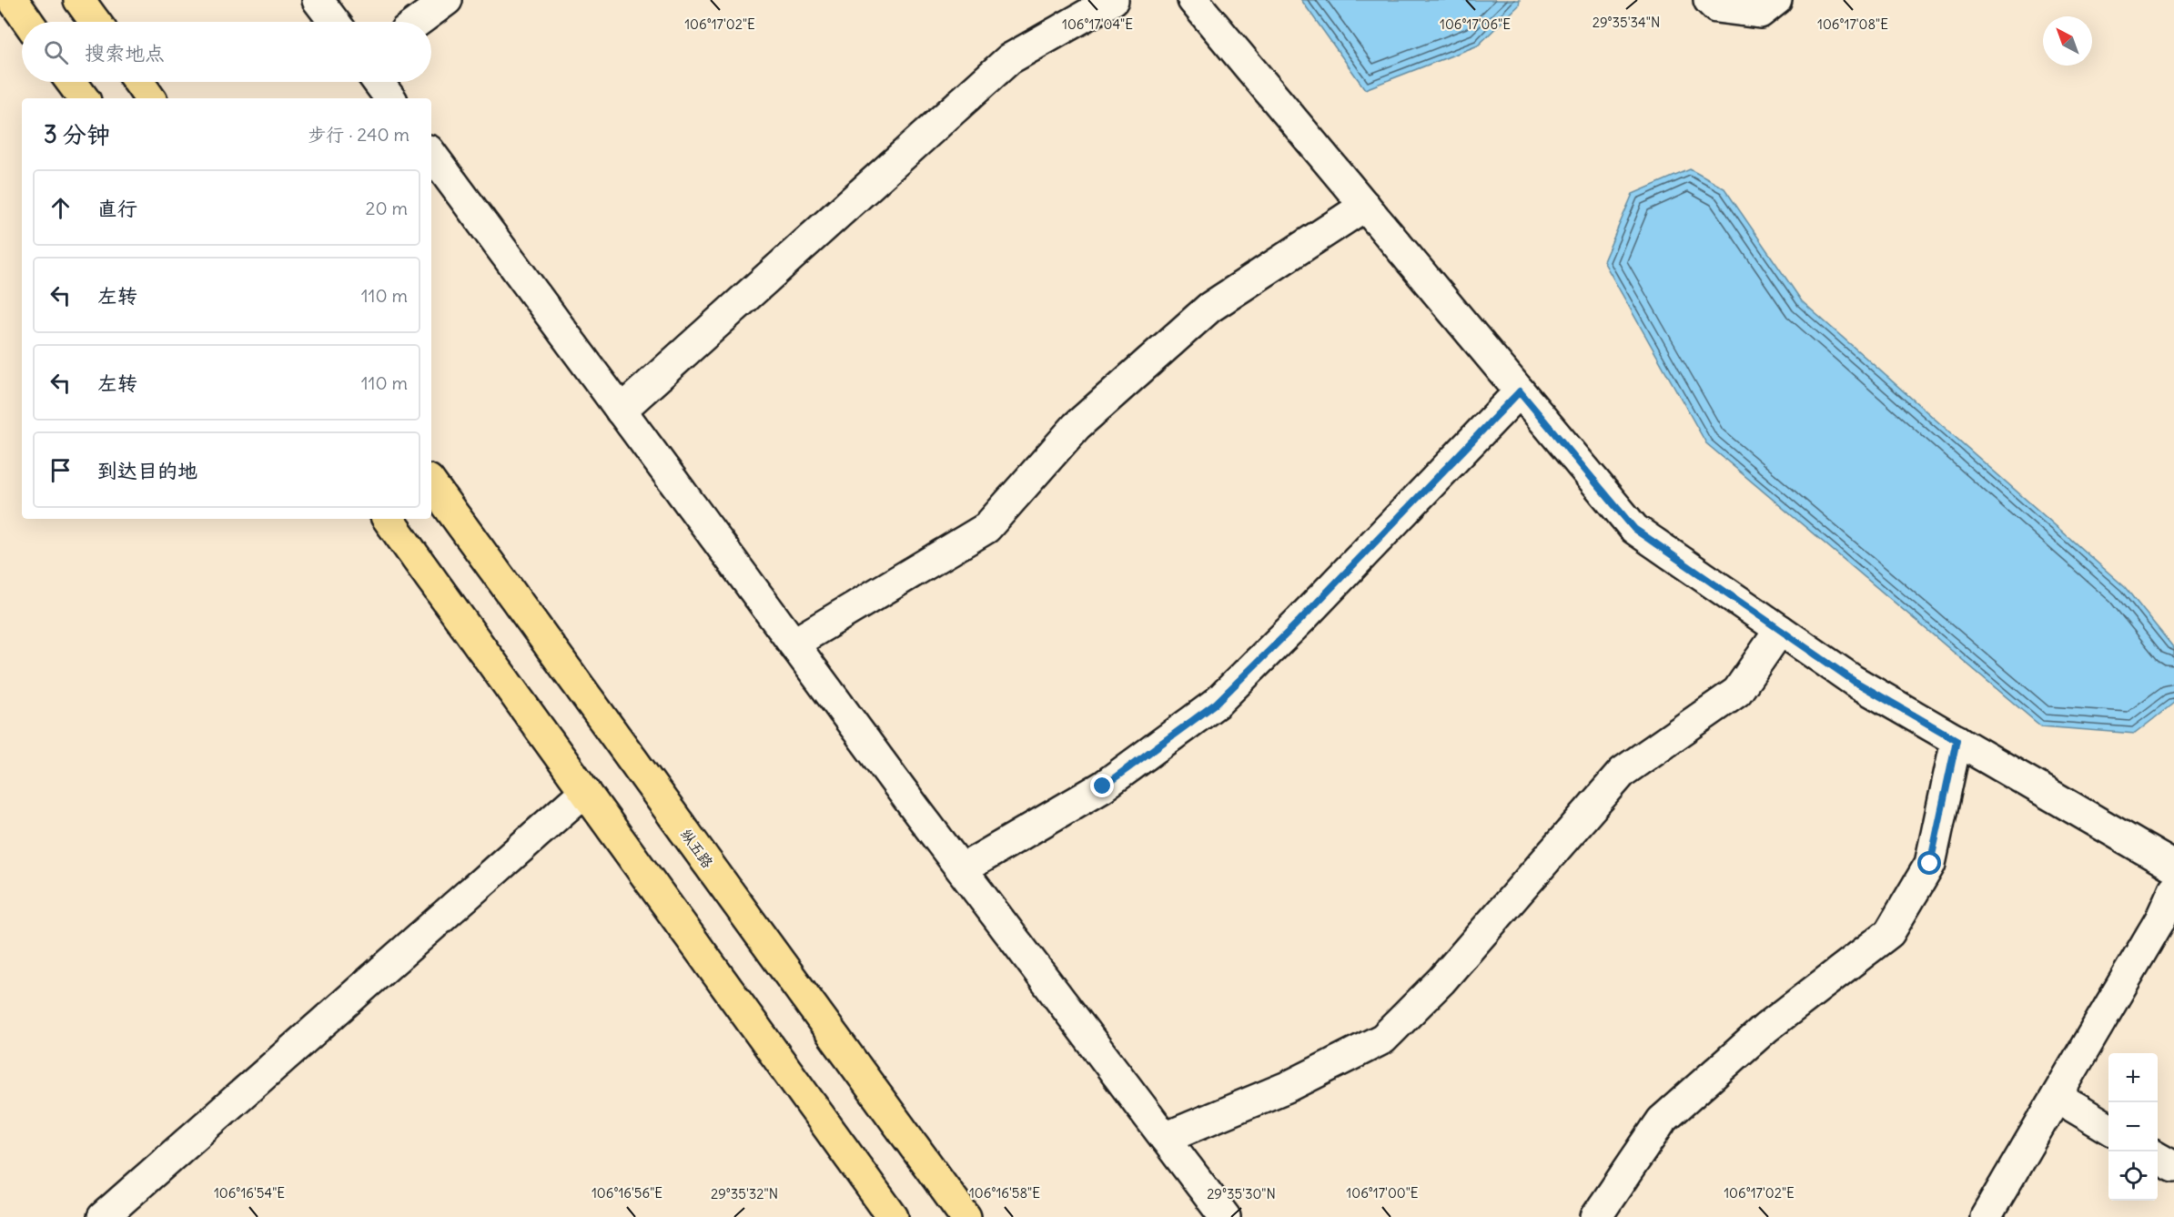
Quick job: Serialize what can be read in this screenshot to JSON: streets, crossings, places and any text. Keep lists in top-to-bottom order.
{
  "streets": {
    "main road": ["纵五路"]
  },
  "north": "top left",
  "page": {
    "search": "搜索地点",
    "heading": ["3 分钟", "步行 · 240 m"],
    "list": [
      ["直行", "20 m"],
      ["左转", "110 m"],
      ["左转", "110 m"],
      "到达目的地"
    ],
    "map_buttons": ["+", "−"]
  },
  "coordinates": [
    "29°35'34\"N",
    "106°17'06\"E",
    "106°17'02\"E",
    "106°17'04\"E",
    "106°17'08\"E",
    "106°16'54\"E",
    "106°16'56\"E",
    "106°16'58\"E",
    "106°17'00\"E",
    "29°35'32\"N",
    "29°35'30\"N"
  ]
}
